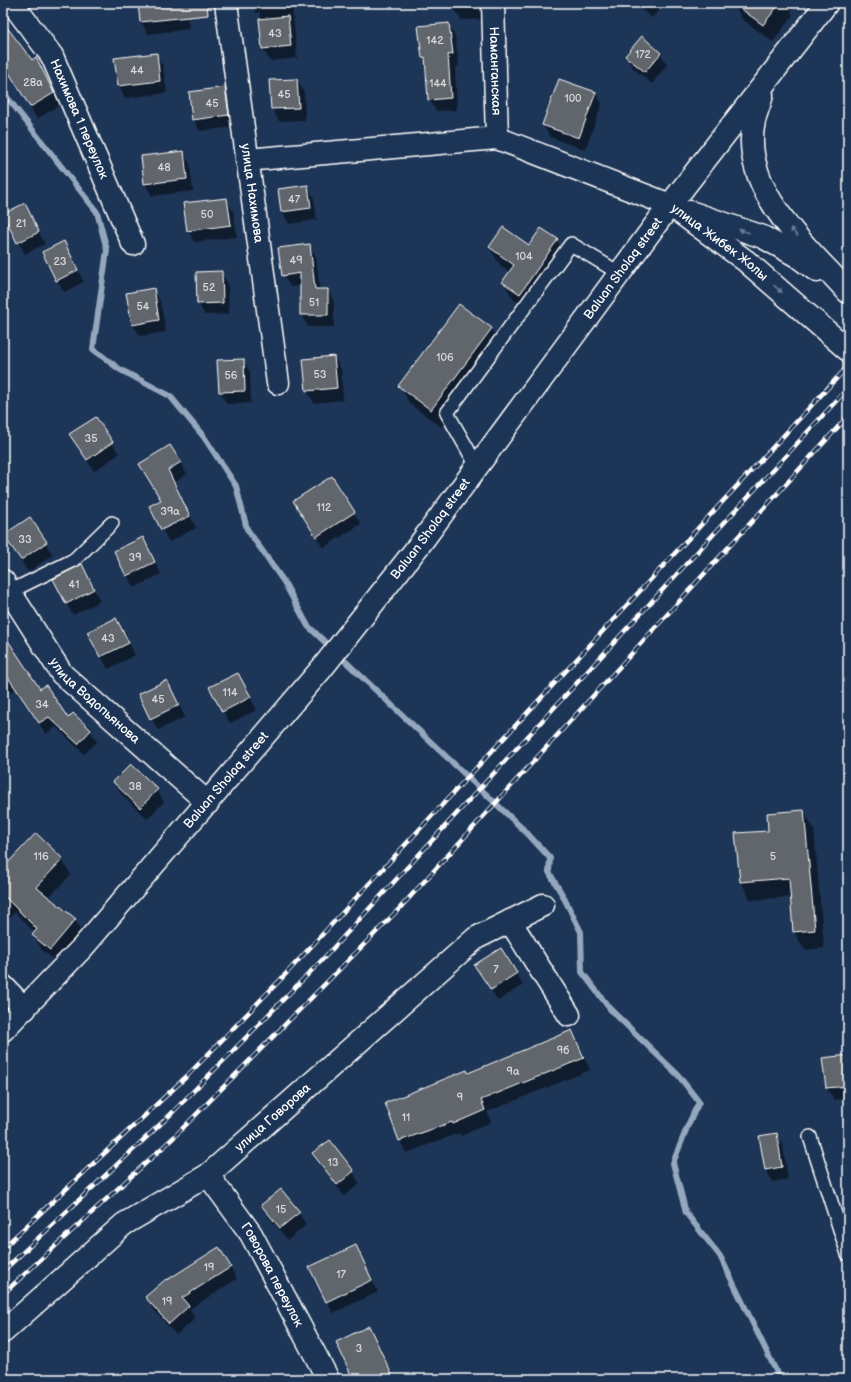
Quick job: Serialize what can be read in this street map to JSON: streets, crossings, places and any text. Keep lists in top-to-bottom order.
{
  "streets": {
    "street": [
      "Наманганская",
      "Нахимова 1 переулок",
      "улица Нахимова",
      "улица Жибек Жолы",
      "Baluan Sholaq street",
      "улица Водопьянова",
      "улица Говорова",
      "Говорова переулок"
    ]
  },
  "crossings": [
    ["улица Жибек Жолы", "Baluan Sholaq street"],
    ["Baluan Sholaq street", "улица Водопьянова"],
    ["улица Говорова", "Говорова переулок"]
  ],
  "house_numbers": [
    "43",
    "142",
    "172",
    "44",
    "28а",
    "144",
    "45",
    "100",
    "45",
    "48",
    "47",
    "50",
    "21",
    "104",
    "49",
    "23",
    "52",
    "51",
    "54",
    "106",
    "53",
    "56",
    "35",
    "112",
    "39а",
    "33",
    "39",
    "41",
    "43",
    "114",
    "45",
    "34",
    "38",
    "116",
    "5",
    "7",
    "9б",
    "9а",
    "9",
    "11",
    "13",
    "15",
    "19",
    "17",
    "19",
    "3"
  ]
}
